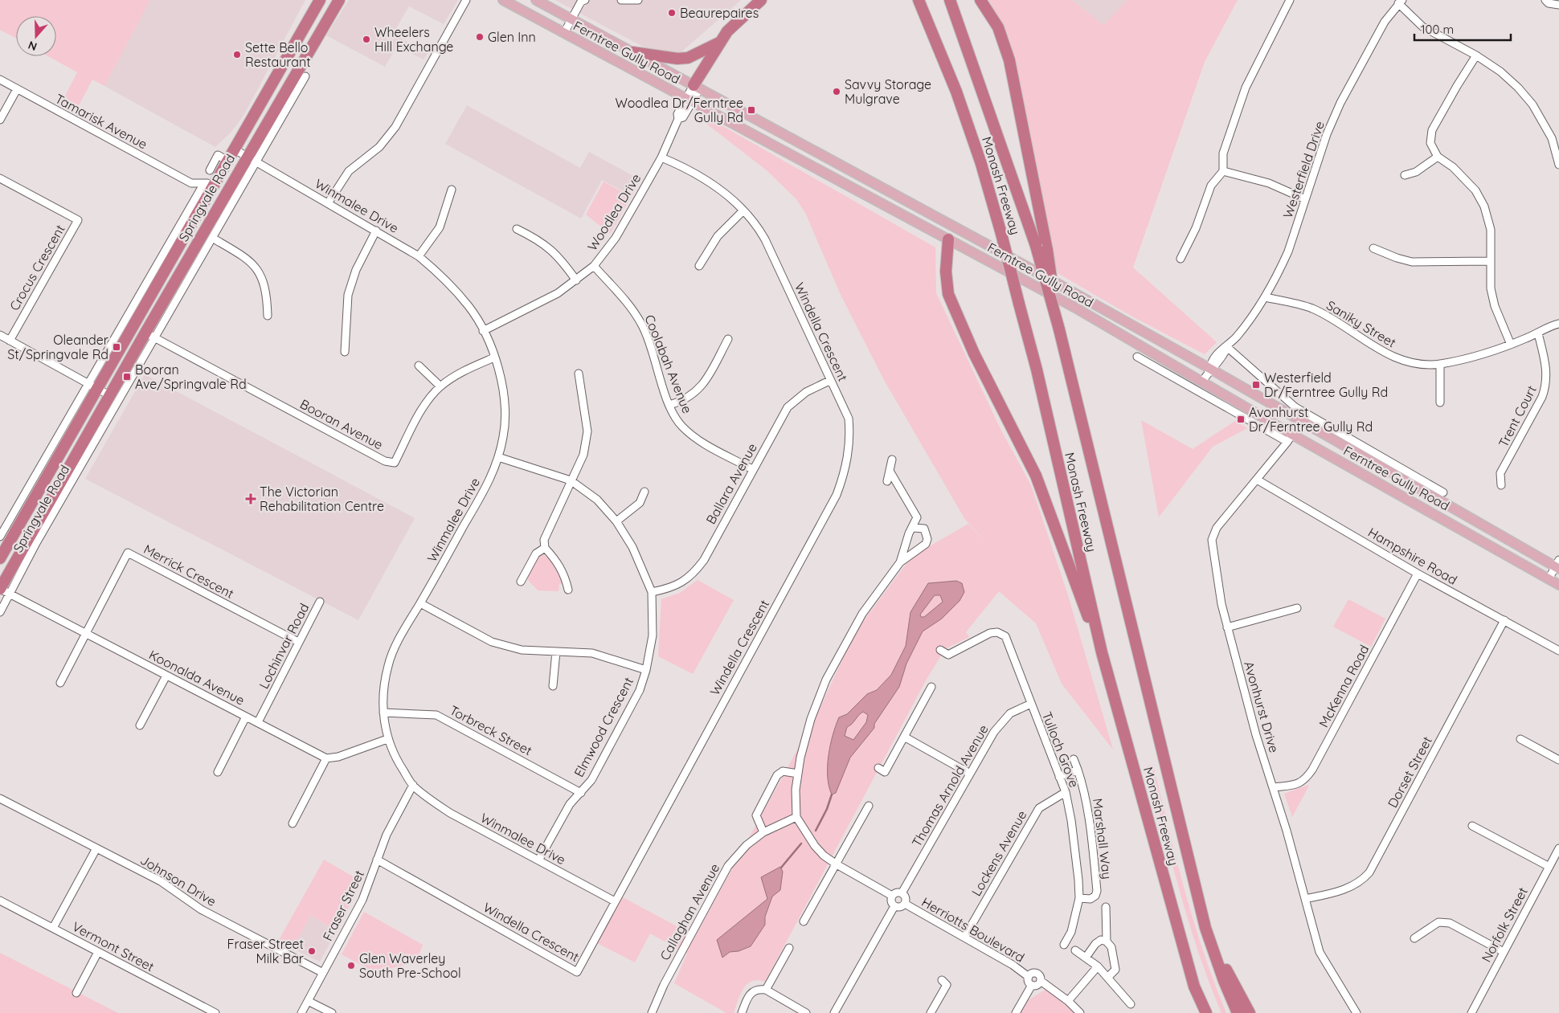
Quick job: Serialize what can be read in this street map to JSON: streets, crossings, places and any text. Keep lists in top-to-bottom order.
{
  "streets": {
    "highway": ["Monash Freeway", "Springvale Road"],
    "main road": ["Ferntree Gully Road"],
    "street": [
      "Tamarisk Avenue",
      "Westerfield Drive",
      "Winmalee Drive",
      "Woodlea Drive",
      "Crocus Crescent",
      "Saniky Street",
      "Windella Crescent",
      "Coolabah Avenue",
      "Trent Court",
      "Booran Avenue",
      "Ballara Avenue",
      "Hampshire Road",
      "Merrick Crescent",
      "Lochinvar Road",
      "Koonalda Avenue",
      "McKenna Road",
      "Avonhurst Drive",
      "Elmwood Crescent",
      "Torbreck Street",
      "Tulloch Grove",
      "Dorset Street",
      "Thomas Arnold Avenue",
      "Marshall Way",
      "Lockens Avenue",
      "Johnson Drive",
      "Fraser Street",
      "Callaghan Avenue",
      "Norfolk Street",
      "Herriotts Boulevard",
      "Vermont Street"
    ]
  },
  "crossings": [
    ["Ferntree Gully Road", "Westerfield Drive"],
    ["Ferntree Gully Road", "Woodlea Drive"],
    ["Ferntree Gully Road", "Avonhurst Drive"],
    ["Tamarisk Avenue", "Springvale Road"],
    ["Westerfield Drive", "Saniky Street"],
    ["Springvale Road", "Winmalee Drive"],
    ["Springvale Road", "Booran Avenue"],
    ["Springvale Road", "Koonalda Avenue"],
    ["Winmalee Drive", "Woodlea Drive"],
    ["Winmalee Drive", "Windella Crescent"],
    ["Winmalee Drive", "Booran Avenue"],
    ["Winmalee Drive", "Elmwood Crescent"],
    ["Winmalee Drive", "Torbreck Street"],
    ["Winmalee Drive", "Fraser Street"],
    ["Woodlea Drive", "Windella Crescent"],
    ["Woodlea Drive", "Coolabah Avenue"],
    ["Saniky Street", "Trent Court"],
    ["Windella Crescent", "Ballara Avenue"],
    ["Windella Crescent", "Fraser Street"],
    ["Coolabah Avenue", "Ballara Avenue"],
    ["Ballara Avenue", "Elmwood Crescent"],
    ["Hampshire Road", "McKenna Road"],
    ["Hampshire Road", "Avonhurst Drive"],
    ["Hampshire Road", "Dorset Street"],
    ["Merrick Crescent", "Lochinvar Road"],
    ["Merrick Crescent", "Koonalda Avenue"],
    ["Lochinvar Road", "Koonalda Avenue"],
    ["McKenna Road", "Avonhurst Drive"],
    ["Avonhurst Drive", "Dorset Street"],
    ["Elmwood Crescent", "Torbreck Street"],
    ["Tulloch Grove", "Thomas Arnold Avenue"],
    ["Tulloch Grove", "Marshall Way"],
    ["Tulloch Grove", "Lockens Avenue"],
    ["Thomas Arnold Avenue", "Herriotts Boulevard"],
    ["Lockens Avenue", "Herriotts Boulevard"],
    ["Johnson Drive", "Fraser Street"]
  ],
  "places": {
    "other": [
      "Beaurepaires",
      "Glen Inn",
      "Wheelers Hill Exchange",
      "Sette Bello Restaurant",
      "Savvy Storage Mulgrave",
      "Fraser Street Milk Bar",
      "Glen Waverley South Pre-School"
    ],
    "transit": [
      "Woodlea Dr/Ferntree Gully Rd",
      "Oleander St/Springvale Rd",
      "Booran Ave/Springvale Rd",
      "Westerfield Dr/Ferntree Gully Rd",
      "Avonhurst Dr/Ferntree Gully Rd"
    ],
    "health": ["The Victorian Rehabilitation Centre"]
  },
  "scale_bar": "100 m",
  "north": "bottom"
}
